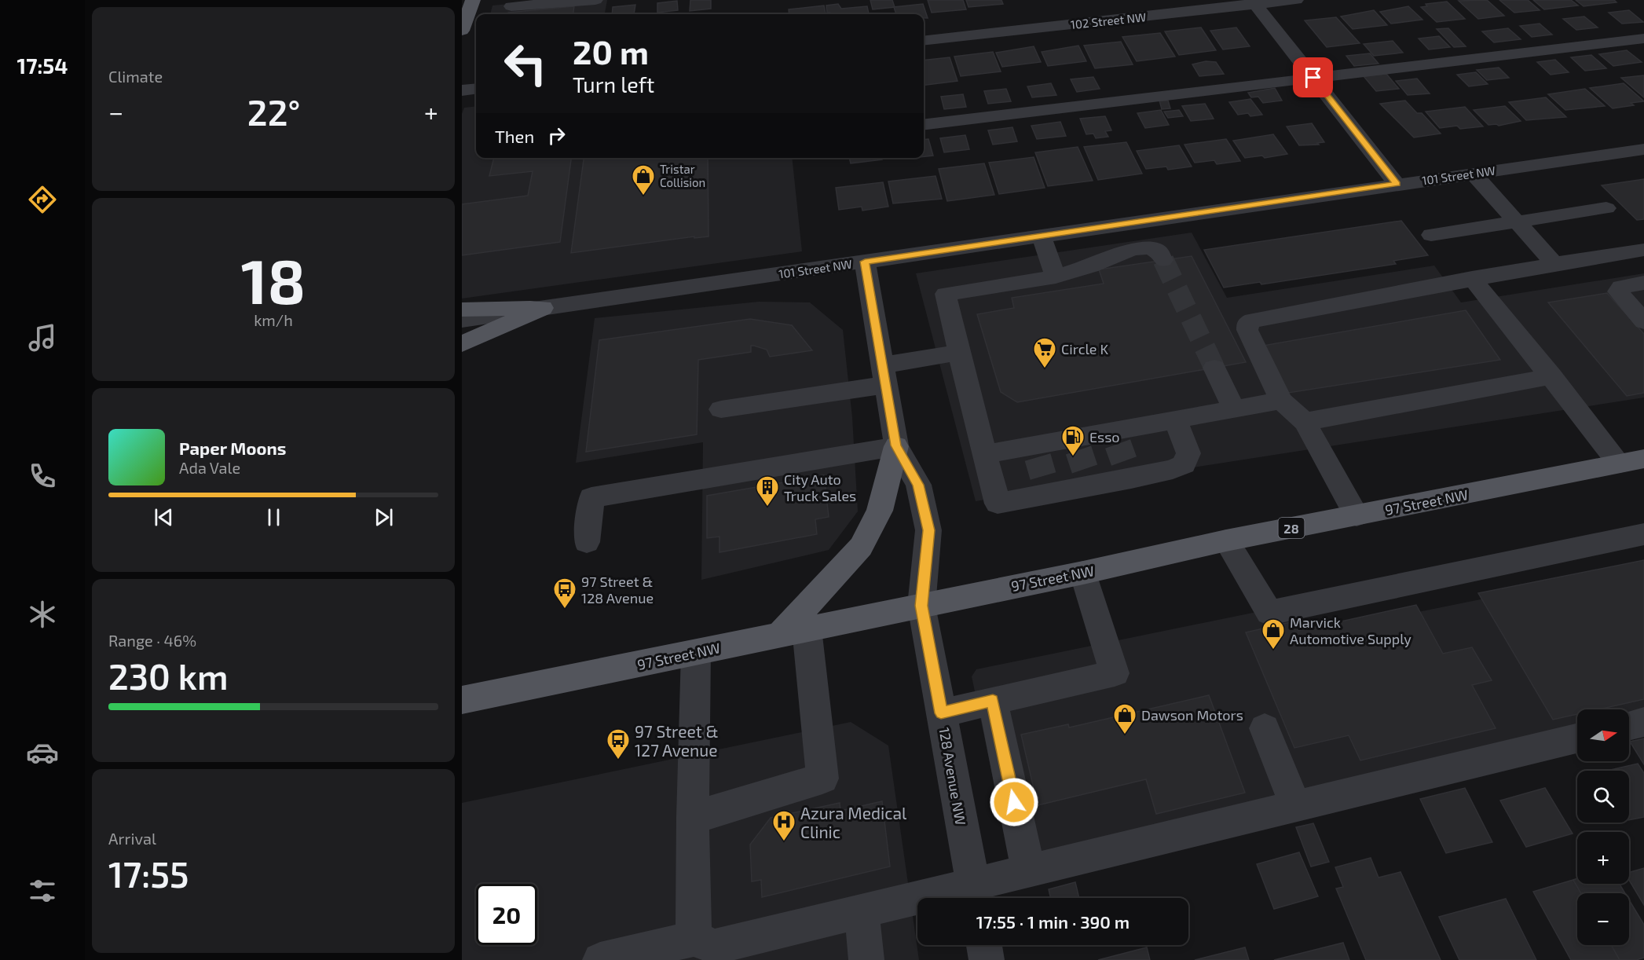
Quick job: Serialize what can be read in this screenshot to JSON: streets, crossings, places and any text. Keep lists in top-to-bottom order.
{
  "streets": {
    "main road": ["97 Street NW", "28"],
    "street": ["102 Street NW", "101 Street NW", "128 Avenue NW"]
  },
  "crossings": [
    ["101 Street NW", "128 Avenue NW"],
    ["97 Street NW", "128 Avenue NW"]
  ],
  "places": {
    "shop": ["Tristar Collision", "Marvick Automotive Supply", "Dawson Motors"],
    "supermarket": ["Circle K"],
    "fuel station": ["Esso"],
    "building": ["City Auto Truck Sales"],
    "bus stop": ["97 Street & 128 Avenue", "97 Street & 127 Avenue"],
    "hospital": ["Azura Medical Clinic"]
  },
  "north": "right",
  "page": {
    "tabs": "17:54",
    "tile": [
      "Climate",
      ["18", "km/h"],
      ["Range · 46%", "230 km"],
      ["Arrival", "17:55"]
    ],
    "turn": ["20 m", "Turn left"],
    "heat": ["−", "22°", "+"],
    "then": "Then",
    "song": ["Paper Moons", "Ada Vale"],
    "map_buttons": ["+", "−"],
    "limit": "20",
    "trip": "17:55 · 1 min · 390 m"
  }
}
